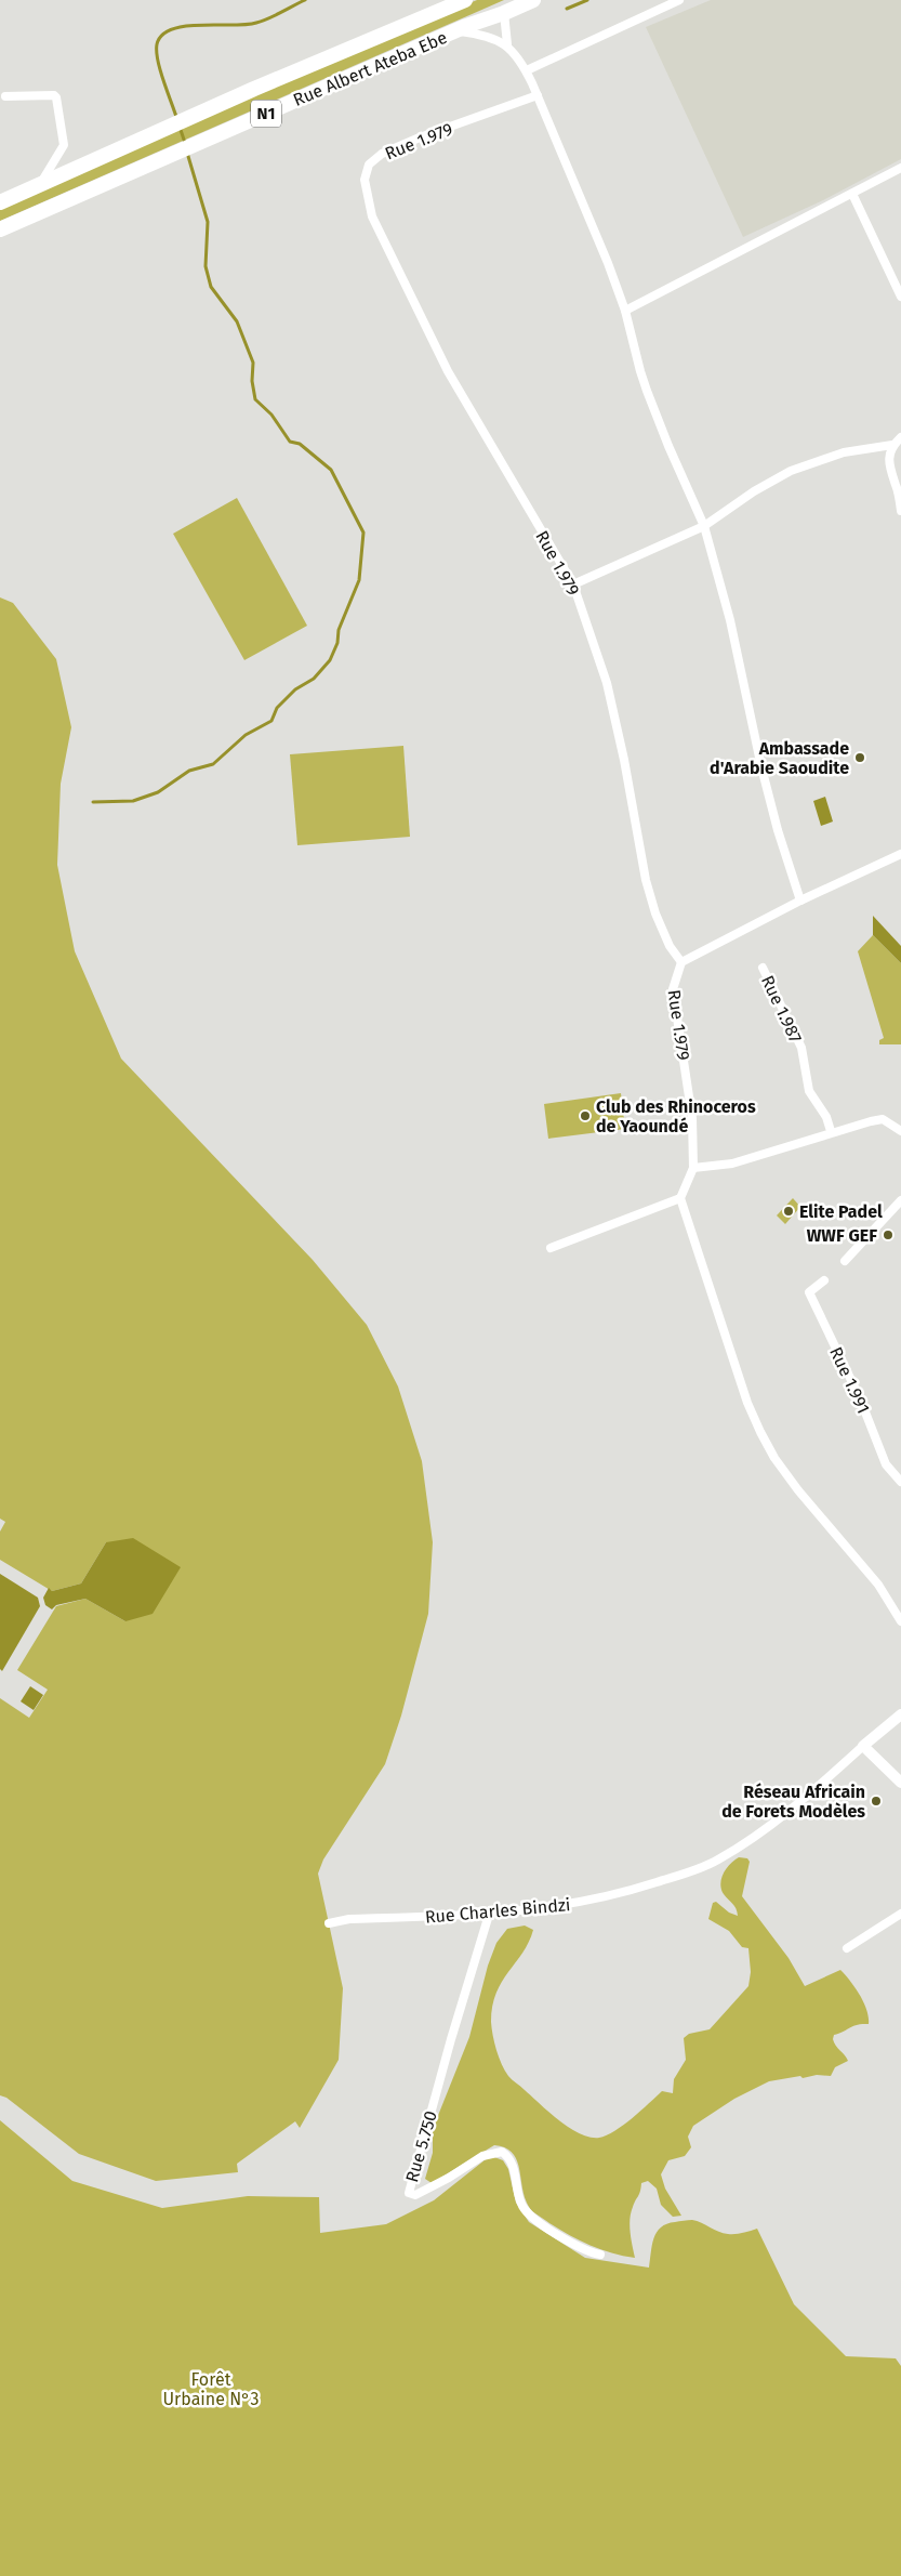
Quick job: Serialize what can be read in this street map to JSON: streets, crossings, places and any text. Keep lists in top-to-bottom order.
{
  "streets": {
    "highway": ["Rue Albert Ateba Ebe", "N1"],
    "street": [
      "Rue 1.979",
      "Rue 1.987",
      "Rue 1.991",
      "Rue Charles Bindzi",
      "Rue 5.750"
    ]
  },
  "crossings": [
    ["Rue Charles Bindzi", "Rue 5.750"]
  ],
  "parks": ["Forêt Urbaine N°3"],
  "places": [
    "Ambassade d'Arabie Saoudite",
    "Club des Rhinoceros de Yaoundé",
    "Elite Padel",
    "WWF GEF",
    "Réseau Africain de Forets Modèles"
  ]
}
